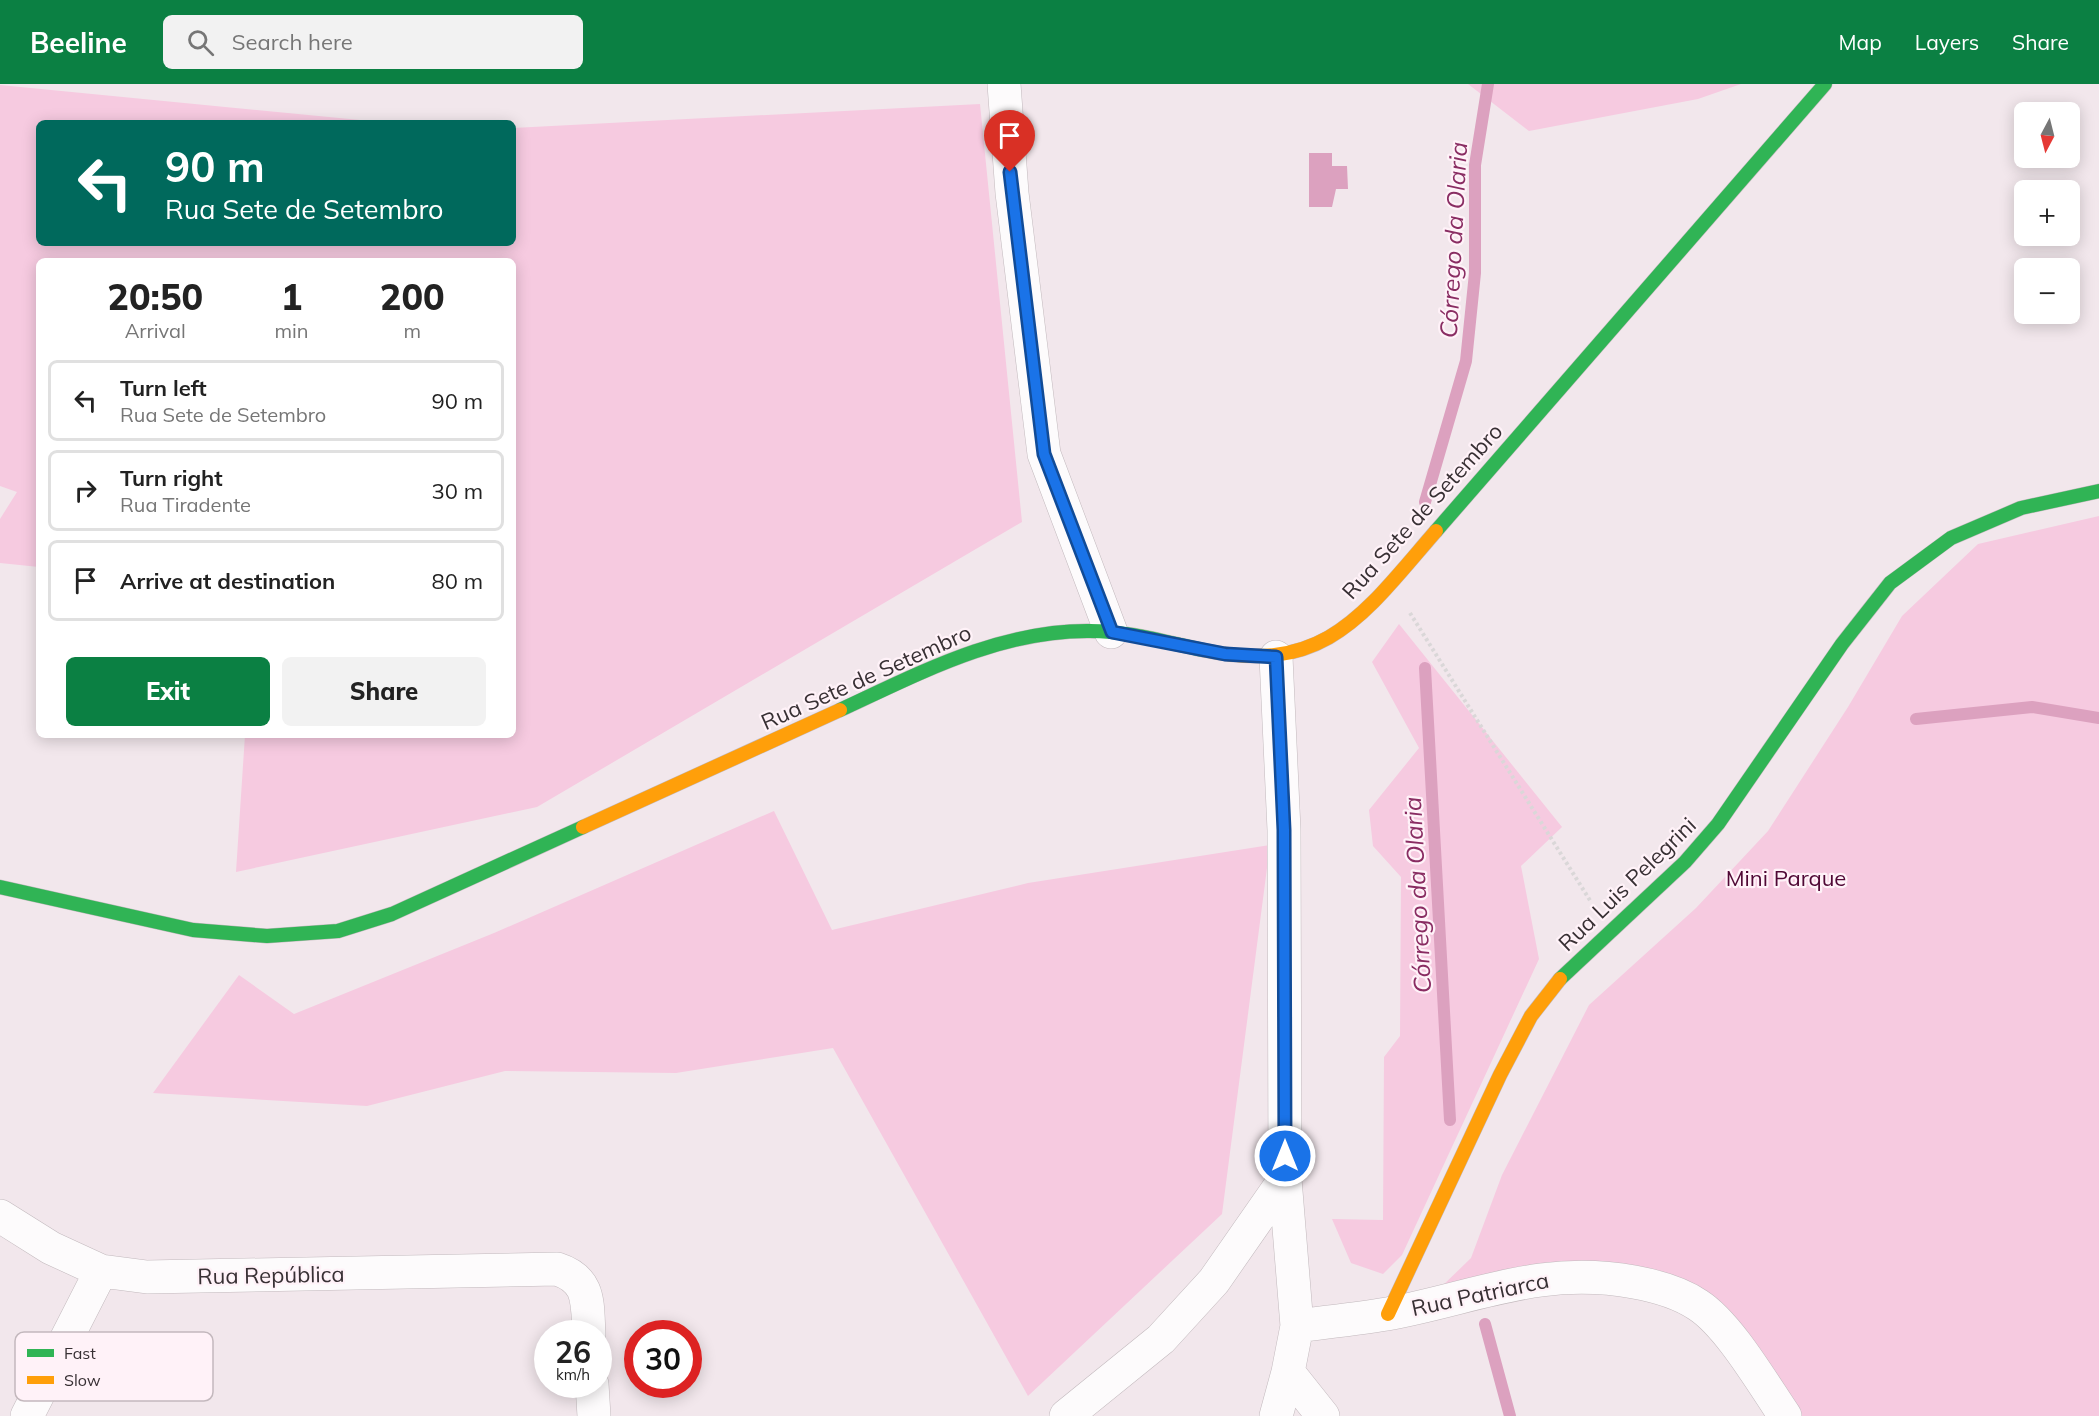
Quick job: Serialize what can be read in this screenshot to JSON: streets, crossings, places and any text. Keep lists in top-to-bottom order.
{
  "streets": {
    "street": [
      "Rua Sete de Setembro",
      "Rua Luis Pelegrini",
      "Rua República",
      "Rua Patriarca"
    ]
  },
  "crossings": [
    ["Rua Luis Pelegrini", "Rua Patriarca"]
  ],
  "water": ["Córrego da Olaria"],
  "parks": ["Mini Parque"],
  "legend": ["Fast", "Slow"],
  "north": "bottom",
  "page": {
    "header": "Beeline",
    "search": "Search here",
    "nav": ["Map", "Layers", "Share"],
    "map_buttons": ["+", "−"],
    "turn": ["90 m", "Rua Sete de Setembro"],
    "eta": [
      "20:50",
      "Arrival",
      "1",
      "min",
      "200",
      "m"
    ],
    "list": [
      {
        "name": "Turn left",
        "note": "Rua Sete de Setembro",
        "value": "90 m"
      },
      {
        "name": "Turn right",
        "note": "Rua Tiradente",
        "value": "30 m"
      },
      {
        "name": "Arrive at destination",
        "value": "80 m"
      }
    ],
    "buttons": ["Exit", "Share"],
    "speed": "26 km/h",
    "limit": "30"
  }
}
